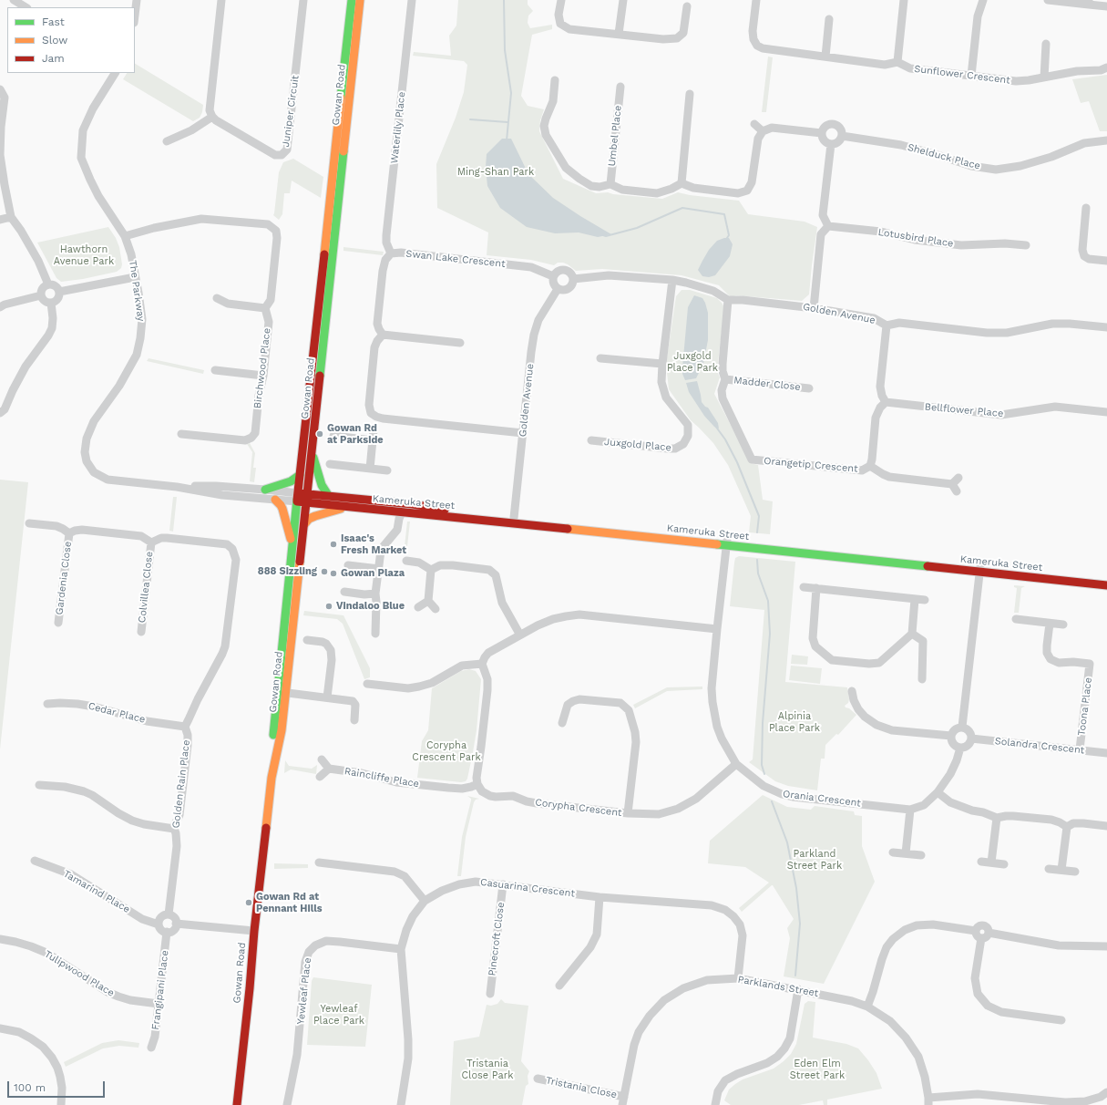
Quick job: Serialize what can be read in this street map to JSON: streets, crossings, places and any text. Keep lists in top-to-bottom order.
{
  "streets": {
    "main road": ["Gowan Road", "Kameruka Street"],
    "street": [
      "Sunflower Crescent",
      "Juniper Circuit",
      "Waterlily Place",
      "Umbel Place",
      "Shelduck Place",
      "Lotusbird Place",
      "Swan Lake Crescent",
      "The Parkway",
      "Golden Avenue",
      "Birchwood Place",
      "Madder Close",
      "Bellflower Place",
      "Juxgold Place",
      "Orangetip Crescent",
      "Gardenia Close",
      "Colvillea Close",
      "Toona Place",
      "Cedar Place",
      "Solandra Crescent",
      "Raincliffe Place",
      "Golden Rain Place",
      "Orania Crescent",
      "Corypha Crescent",
      "Casuarina Crescent",
      "Tamarind Place",
      "Pinecroft Close",
      "Tulipwood Place",
      "Parklands Street",
      "Frangipani Place",
      "Yewleaf Place",
      "Tristania Close"
    ]
  },
  "crossings": [
    ["Gowan Road", "The Parkway"],
    ["Gowan Road", "Kameruka Street"],
    ["Waterlily Place", "Swan Lake Crescent"],
    ["Swan Lake Crescent", "Golden Avenue"],
    ["The Parkway", "Kameruka Street"],
    ["Golden Avenue", "Juxgold Place"],
    ["Golden Avenue", "Orangetip Crescent"],
    ["Golden Avenue", "Kameruka Street"],
    ["Madder Close", "Orangetip Crescent"],
    ["Bellflower Place", "Orangetip Crescent"],
    ["Kameruka Street", "Orania Crescent"],
    ["Colvillea Close", "Golden Rain Place"],
    ["Toona Place", "Solandra Crescent"],
    ["Cedar Place", "Golden Rain Place"],
    ["Raincliffe Place", "Corypha Crescent"],
    ["Golden Rain Place", "Tamarind Place"],
    ["Golden Rain Place", "Frangipani Place"],
    ["Orania Crescent", "Corypha Crescent"],
    ["Casuarina Crescent", "Pinecroft Close"],
    ["Casuarina Crescent", "Parklands Street"],
    ["Casuarina Crescent", "Yewleaf Place"],
    ["Tamarind Place", "Frangipani Place"],
    ["Tulipwood Place", "Frangipani Place"],
    ["Parklands Street", "Tristania Close"]
  ],
  "parks": [
    "Ming-Shan Park",
    "Hawthorn Avenue Park",
    "Juxgold Place Park",
    "Alpinia Place Park",
    "Corypha Crescent Park",
    "Parkland Street Park",
    "Yewleaf Place Park",
    "Tristania Close Park",
    "Eden Elm Street Park"
  ],
  "places": [
    "Gowan Rd at Parkside",
    "Isaac's Fresh Market",
    "888 Sizzling",
    "Gowan Plaza",
    "Vindaloo Blue",
    "Gowan Rd at Pennant Hills"
  ],
  "legend": ["Fast", "Slow", "Jam"],
  "scale_bar": "100 m"
}
